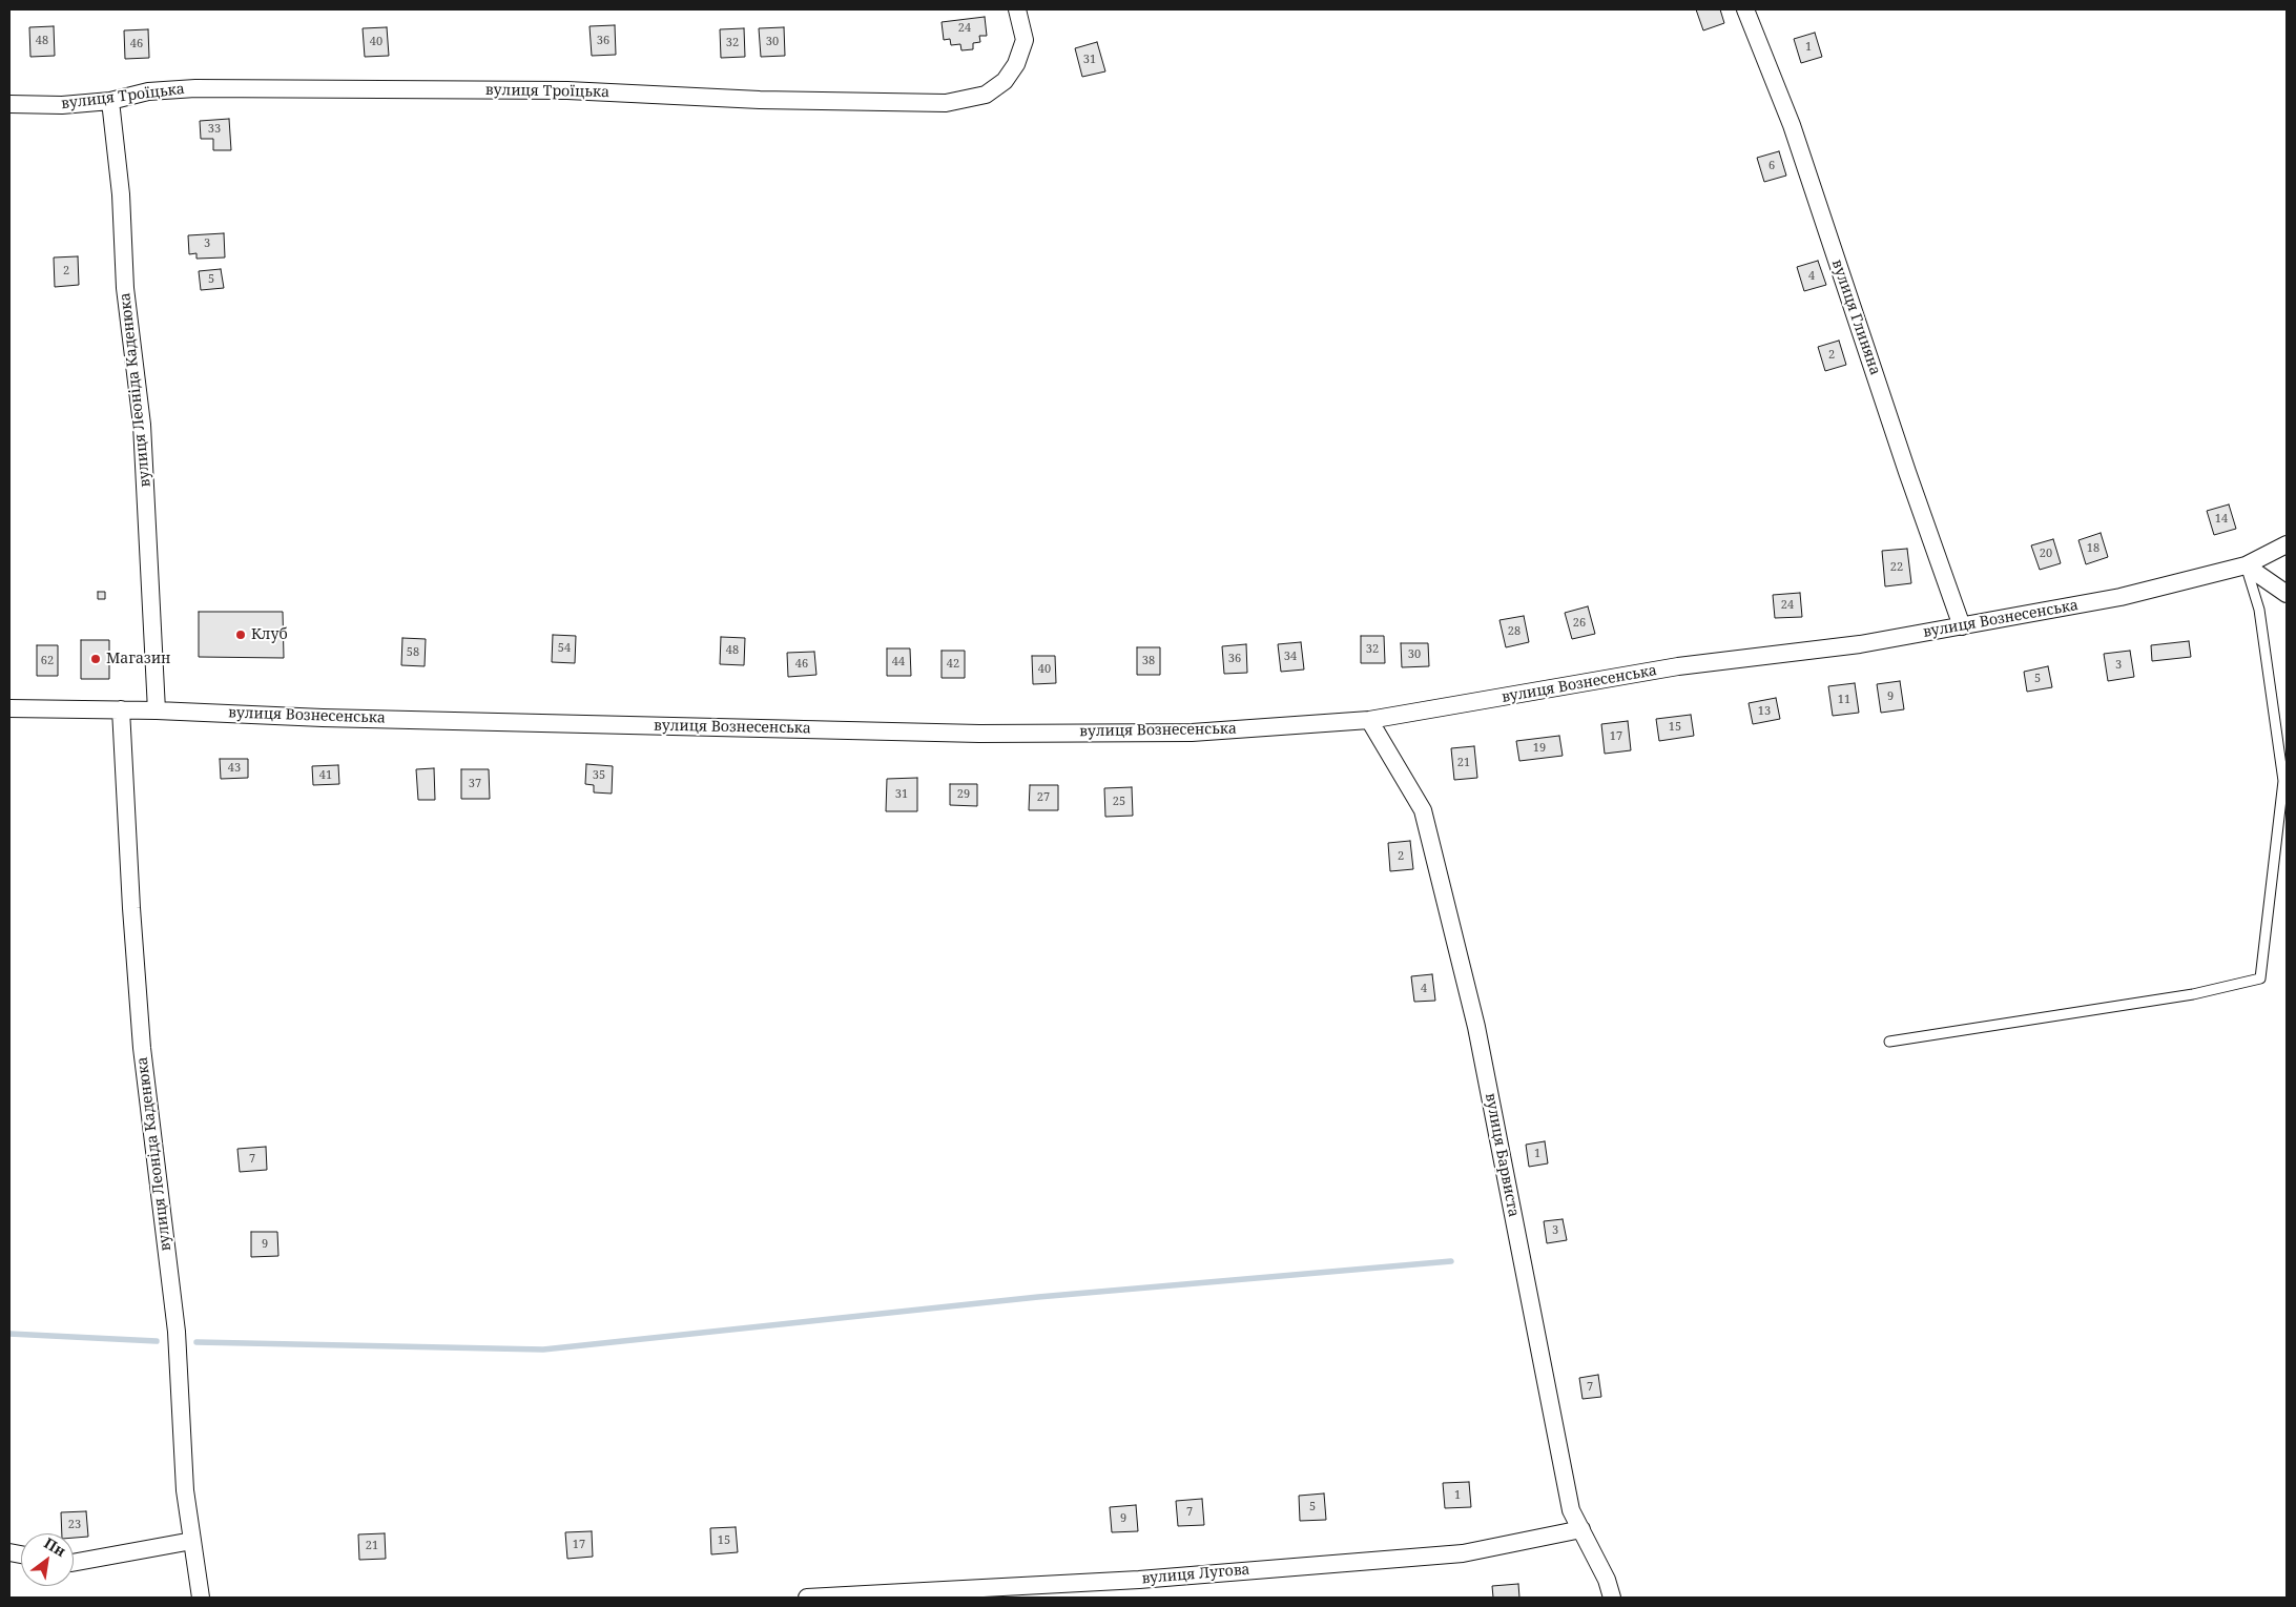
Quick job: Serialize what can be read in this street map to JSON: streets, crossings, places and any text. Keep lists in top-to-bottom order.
{
  "streets": {
    "street": [
      "вулиця Троїцька",
      "вулиця Глиняна",
      "вулиця Леоніда Каденюка",
      "вулиця Вознесенська",
      "вулиця Барвиста",
      "вулиця Лугова"
    ]
  },
  "crossings": [
    ["вулиця Троїцька", "вулиця Леоніда Каденюка"],
    ["вулиця Глиняна", "вулиця Вознесенська"],
    ["вулиця Леоніда Каденюка", "вулиця Вознесенська"],
    ["вулиця Вознесенська", "вулиця Барвиста"],
    ["вулиця Барвиста", "вулиця Лугова"]
  ],
  "places": ["Клуб", "Магазин"],
  "house_numbers": [
    "24",
    "48",
    "36",
    "40",
    "30",
    "32",
    "46",
    "1",
    "31",
    "33",
    "6",
    "3",
    "2",
    "4",
    "5",
    "2",
    "14",
    "18",
    "20",
    "22",
    "24",
    "26",
    "28",
    "54",
    "32",
    "48",
    "58",
    "30",
    "34",
    "36",
    "62",
    "38",
    "44",
    "46",
    "42",
    "3",
    "40",
    "5",
    "9",
    "11",
    "13",
    "15",
    "17",
    "19",
    "21",
    "43",
    "41",
    "35",
    "37",
    "31",
    "29",
    "27",
    "25",
    "2",
    "4",
    "1",
    "7",
    "3",
    "9",
    "7",
    "1",
    "5",
    "7",
    "9",
    "23",
    "15",
    "17",
    "21"
  ],
  "north": "top right"
}
